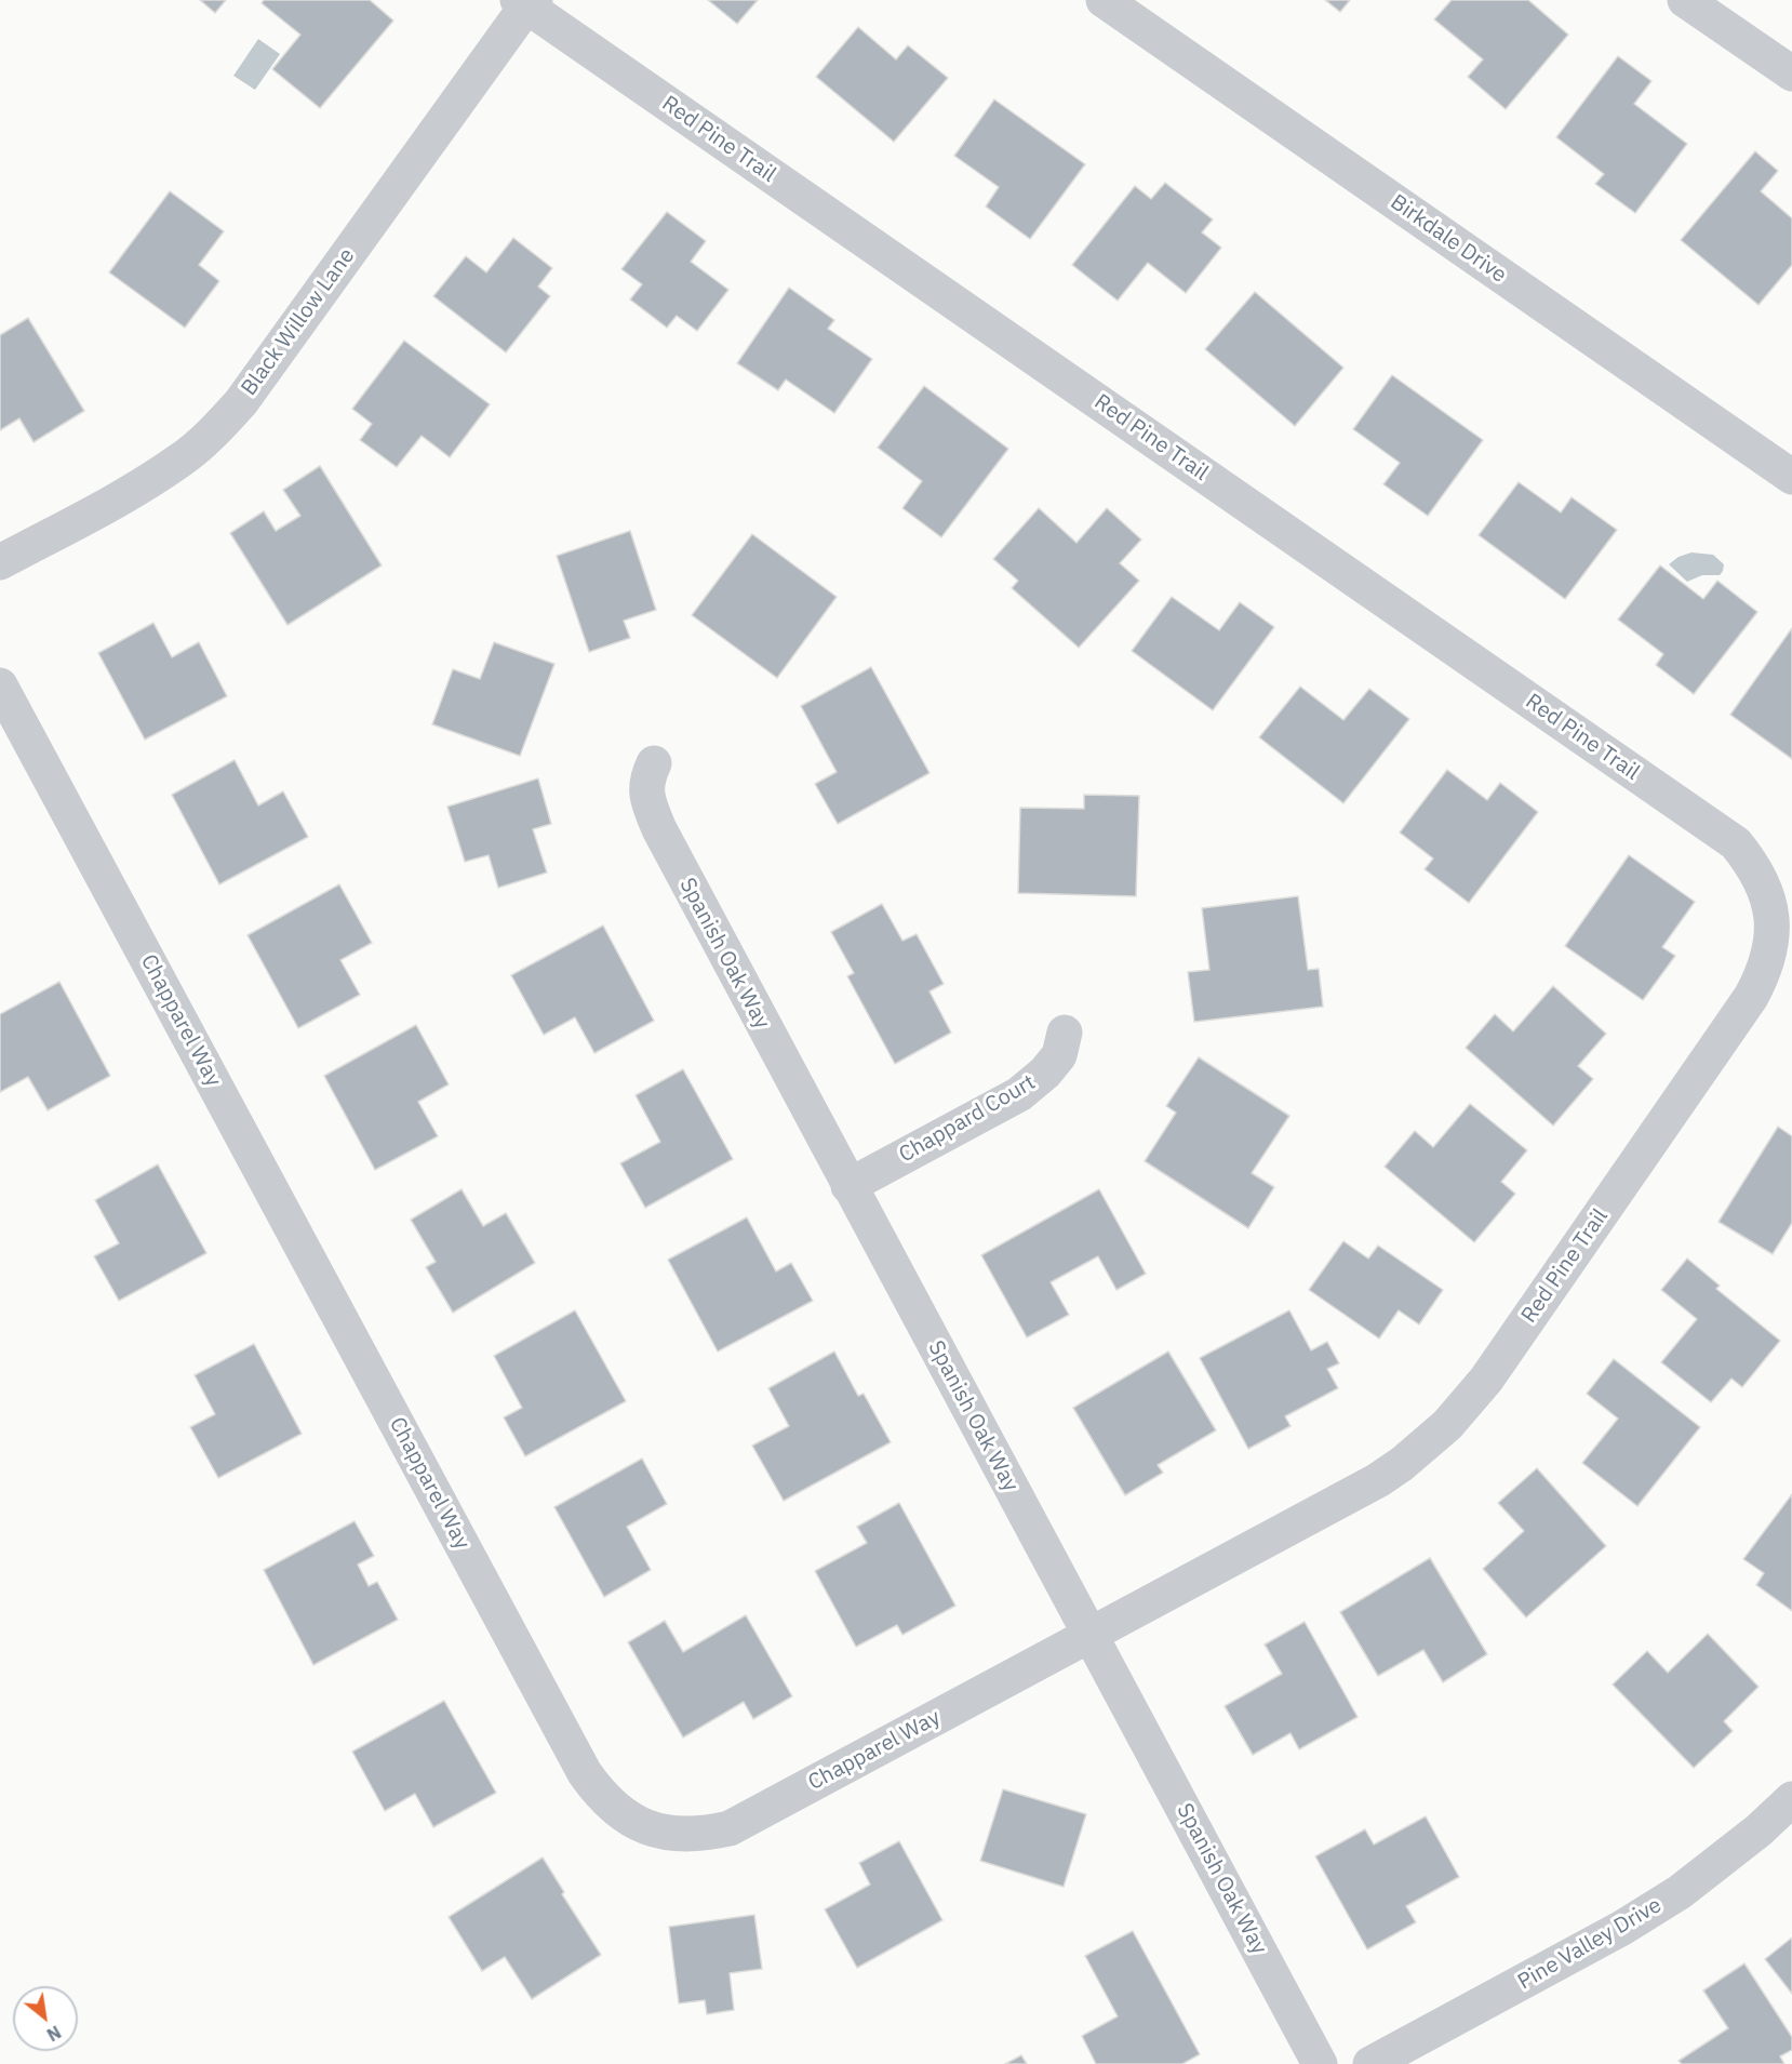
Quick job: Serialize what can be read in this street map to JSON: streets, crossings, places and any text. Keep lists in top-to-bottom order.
{
  "streets": {
    "street": [
      "Red Pine Trail",
      "Birkdale Drive",
      "Black Willow Lane",
      "Spanish Oak Way",
      "Chapparel Way",
      "Chappard Court",
      "Pine Valley Drive"
    ]
  },
  "crossings": [
    ["Red Pine Trail", "Black Willow Lane"],
    ["Red Pine Trail", "Spanish Oak Way"],
    ["Red Pine Trail", "Chapparel Way"],
    ["Spanish Oak Way", "Chapparel Way"],
    ["Spanish Oak Way", "Chappard Court"]
  ],
  "north": "bottom right"
}
